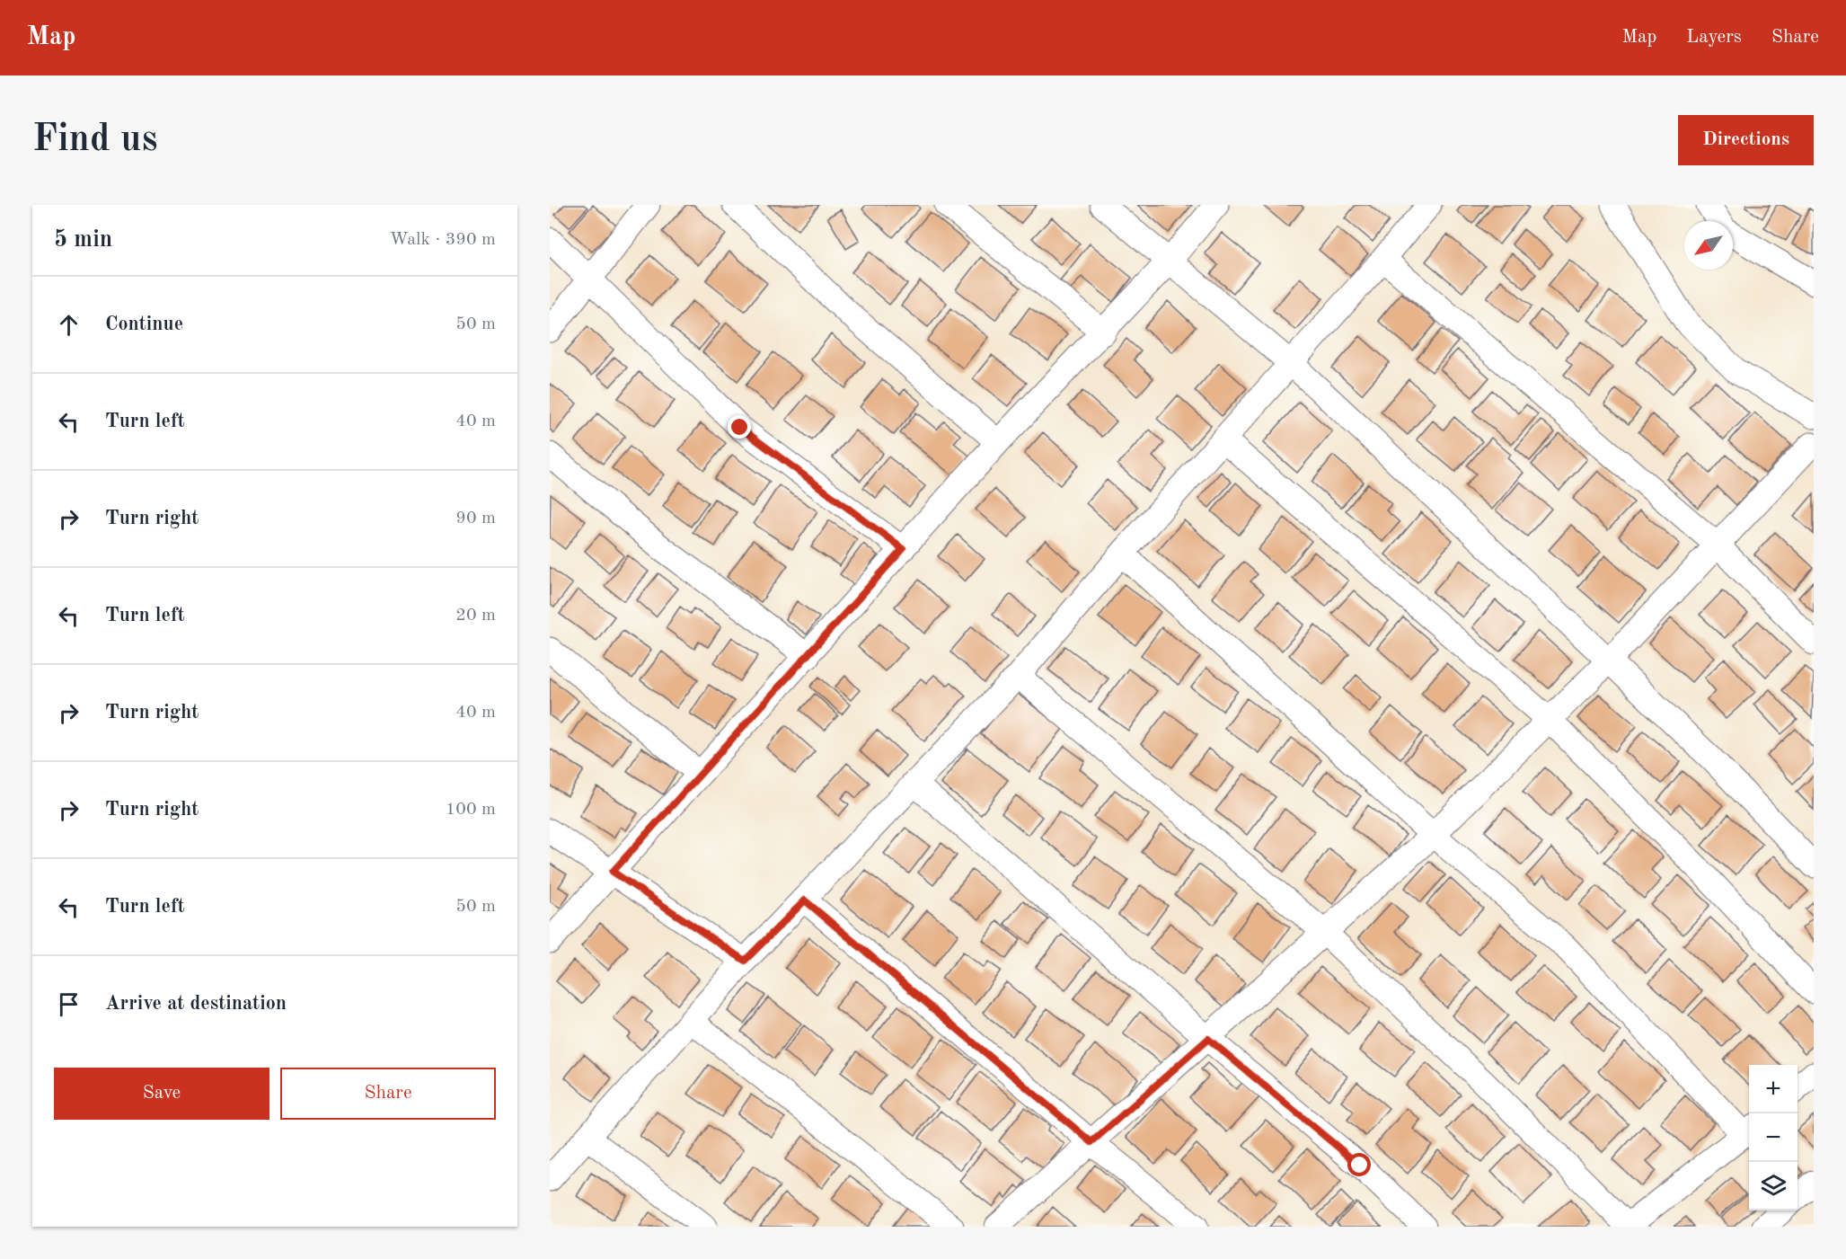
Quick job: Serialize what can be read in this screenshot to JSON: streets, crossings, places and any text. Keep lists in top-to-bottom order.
{
  "north": "bottom left",
  "page": {
    "header": "Map",
    "nav": ["Map", "Layers", "Share"],
    "buttons": [
      "Directions",
      ["Save", "Share"]
    ],
    "title": "Find us",
    "heading": ["5 min", "Walk · 390 m"],
    "list": [
      ["Continue", "50 m"],
      ["Turn left", "40 m"],
      ["Turn right", "90 m"],
      ["Turn left", "20 m"],
      ["Turn right", "40 m"],
      ["Turn right", "100 m"],
      ["Turn left", "50 m"],
      "Arrive at destination"
    ],
    "map_buttons": ["+", "−"]
  }
}
